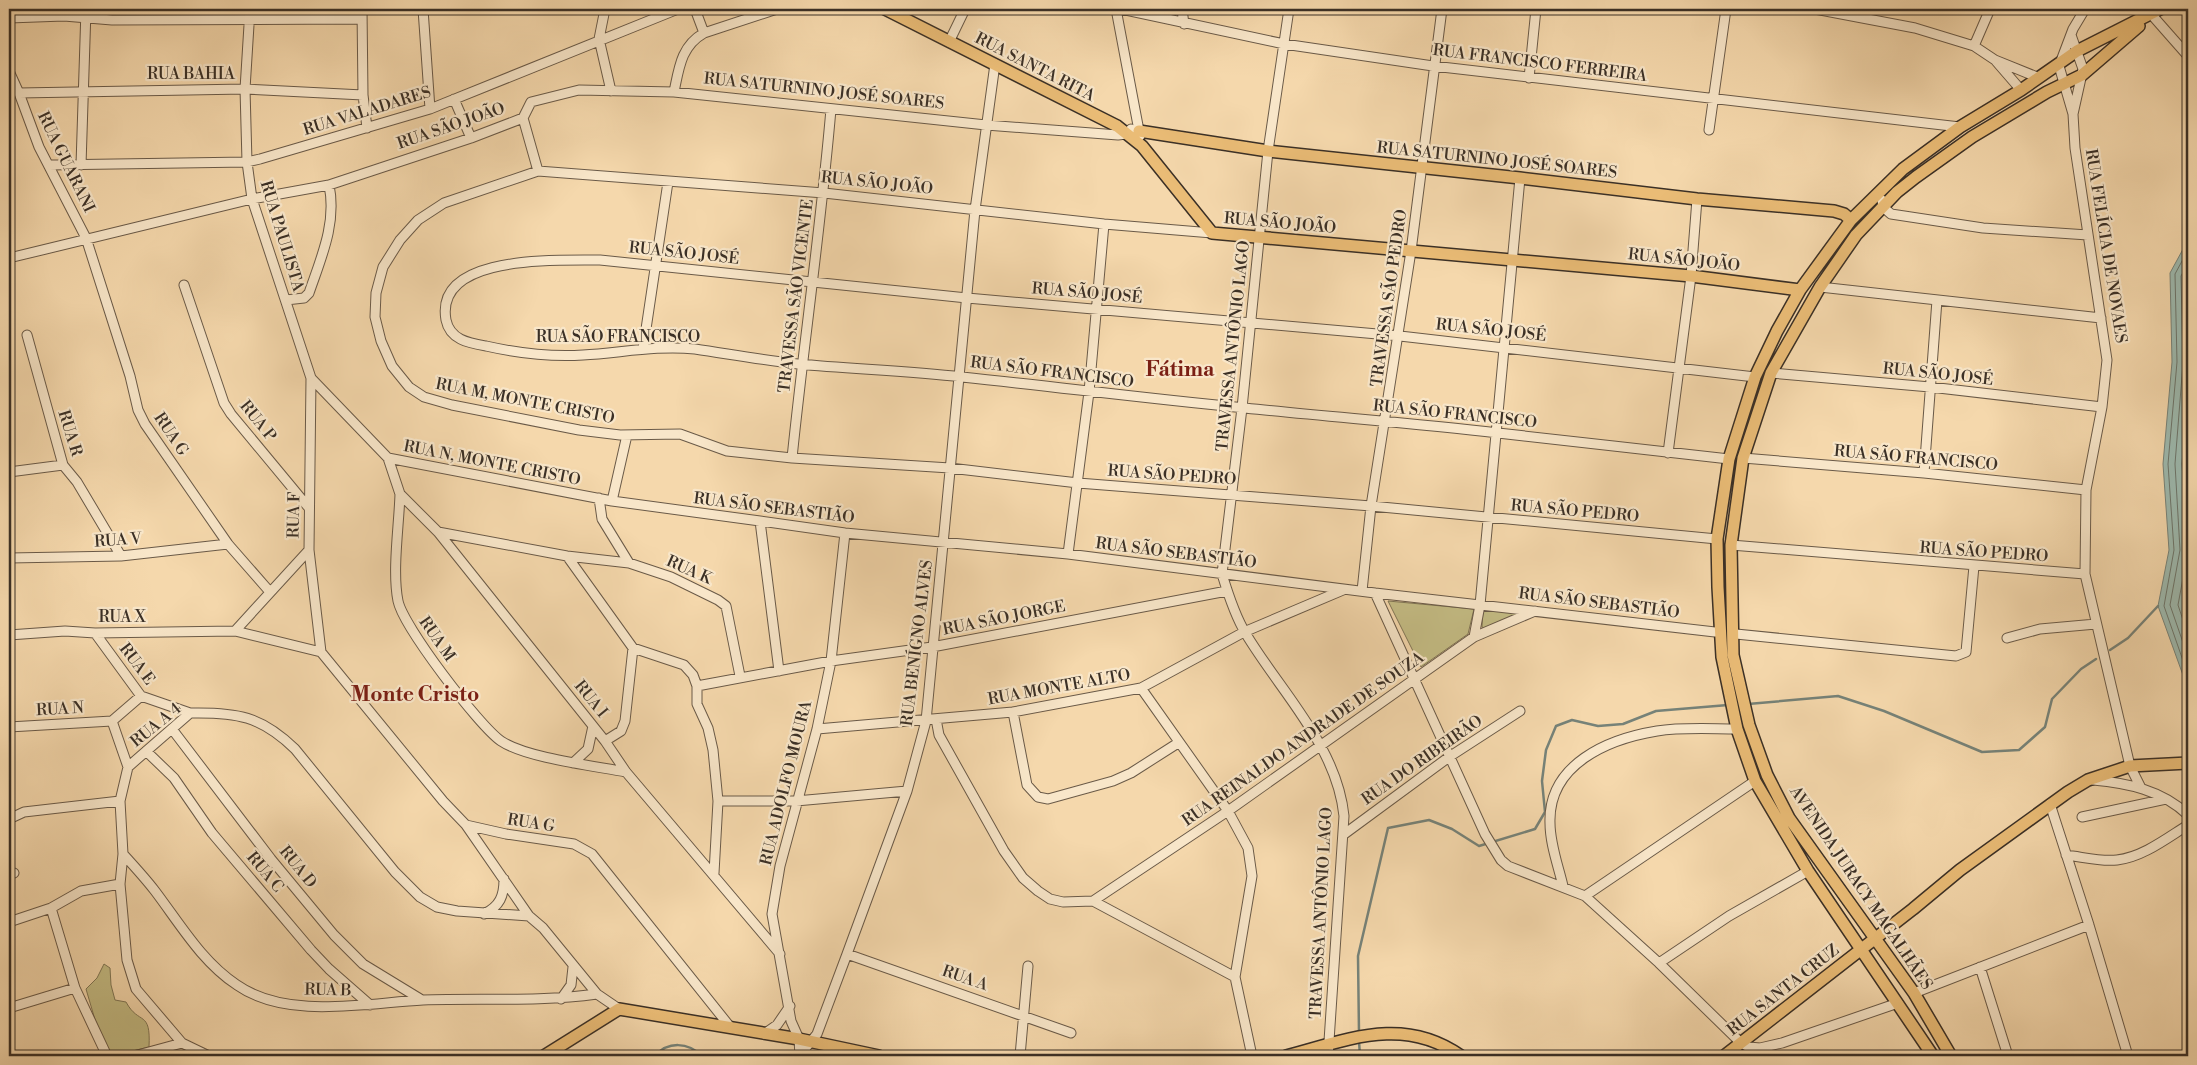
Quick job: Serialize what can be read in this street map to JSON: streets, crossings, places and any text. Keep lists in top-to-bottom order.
{
  "streets": {
    "main road": [
      "RUA SANTA RITA",
      "RUA SATURNINO JOSÉ SOARES",
      "RUA SÃO JOÃO",
      "AVENIDA JURACY MAGALHÃES",
      "RUA SANTA CRUZ"
    ],
    "street": [
      "RUA FRANCISCO FERREIRA",
      "RUA BAHIA",
      "RUA VALADARES",
      "RUA GUARANI",
      "RUA PAULISTA",
      "RUA FELÍCIA DE NOVAES",
      "RUA SÃO JOSÉ",
      "TRAVESSA SÃO VICENTE",
      "TRAVESSA SÃO PEDRO",
      "RUA SÃO FRANCISCO",
      "TRAVESSA ANTÔNIO LAGO",
      "RUA M, MONTE CRISTO",
      "RUA P",
      "RUA R",
      "RUA G",
      "RUA N, MONTE CRISTO",
      "RUA SÃO PEDRO",
      "RUA SÃO SEBASTIÃO",
      "RUA F",
      "RUA V",
      "RUA K",
      "RUA X",
      "RUA SÃO JORGE",
      "RUA M",
      "RUA BENÍGNO ALVES",
      "RUA E",
      "RUA MONTE ALTO",
      "RUA I",
      "RUA N",
      "RUA A 4",
      "RUA REINALDO ANDRADE DE SOUZA",
      "RUA DO RIBEIRÃO",
      "RUA ADOLFO MOURA",
      "RUA D",
      "RUA C",
      "RUA A",
      "RUA B"
    ]
  },
  "crossings": [
    ["RUA FRANCISCO FERREIRA", "TRAVESSA SÃO PEDRO"],
    ["RUA FRANCISCO FERREIRA", "TRAVESSA ANTÔNIO LAGO"],
    ["RUA FRANCISCO FERREIRA", "AVENIDA JURACY MAGALHÃES"],
    ["RUA SANTA RITA", "RUA SATURNINO JOSÉ SOARES"],
    ["RUA SANTA RITA", "RUA SÃO JOÃO"],
    ["RUA SANTA RITA", "RUA BENÍGNO ALVES"],
    ["RUA BAHIA", "RUA GUARANI"],
    ["RUA BAHIA", "RUA PAULISTA"],
    ["RUA SATURNINO JOSÉ SOARES", "RUA SÃO JOÃO"],
    ["RUA SATURNINO JOSÉ SOARES", "TRAVESSA SÃO VICENTE"],
    ["RUA SATURNINO JOSÉ SOARES", "TRAVESSA SÃO PEDRO"],
    ["RUA SATURNINO JOSÉ SOARES", "TRAVESSA ANTÔNIO LAGO"],
    ["RUA SATURNINO JOSÉ SOARES", "RUA BENÍGNO ALVES"],
    ["RUA SATURNINO JOSÉ SOARES", "AVENIDA JURACY MAGALHÃES"],
    ["RUA VALADARES", "RUA GUARANI"],
    ["RUA VALADARES", "RUA PAULISTA"],
    ["RUA SÃO JOÃO", "RUA GUARANI"],
    ["RUA SÃO JOÃO", "RUA PAULISTA"],
    ["RUA SÃO JOÃO", "TRAVESSA SÃO VICENTE"],
    ["RUA SÃO JOÃO", "TRAVESSA SÃO PEDRO"],
    ["RUA SÃO JOÃO", "TRAVESSA ANTÔNIO LAGO"],
    ["RUA SÃO JOÃO", "RUA M, MONTE CRISTO"],
    ["RUA SÃO JOÃO", "RUA G"],
    ["RUA SÃO JOÃO", "RUA BENÍGNO ALVES"],
    ["RUA SÃO JOÃO", "AVENIDA JURACY MAGALHÃES"],
    ["RUA GUARANI", "RUA G"],
    ["RUA PAULISTA", "RUA N, MONTE CRISTO"],
    ["RUA PAULISTA", "RUA F"],
    ["RUA FELÍCIA DE NOVAES", "RUA SÃO JOSÉ"],
    ["RUA FELÍCIA DE NOVAES", "RUA SÃO FRANCISCO"],
    ["RUA FELÍCIA DE NOVAES", "RUA SÃO PEDRO"],
    ["RUA FELÍCIA DE NOVAES", "AVENIDA JURACY MAGALHÃES"],
    ["RUA FELÍCIA DE NOVAES", "RUA SANTA CRUZ"],
    ["RUA SÃO JOSÉ", "TRAVESSA SÃO VICENTE"],
    ["RUA SÃO JOSÉ", "TRAVESSA SÃO PEDRO"],
    ["RUA SÃO JOSÉ", "RUA SÃO FRANCISCO"],
    ["RUA SÃO JOSÉ", "TRAVESSA ANTÔNIO LAGO"],
    ["RUA SÃO JOSÉ", "RUA BENÍGNO ALVES"],
    ["RUA SÃO JOSÉ", "AVENIDA JURACY MAGALHÃES"],
    ["TRAVESSA SÃO VICENTE", "RUA SÃO FRANCISCO"],
    ["TRAVESSA SÃO VICENTE", "RUA SÃO PEDRO"],
    ["TRAVESSA SÃO PEDRO", "RUA SÃO FRANCISCO"],
    ["TRAVESSA SÃO PEDRO", "RUA SÃO PEDRO"],
    ["TRAVESSA SÃO PEDRO", "RUA SÃO SEBASTIÃO"],
    ["RUA SÃO FRANCISCO", "TRAVESSA ANTÔNIO LAGO"],
    ["RUA SÃO FRANCISCO", "RUA BENÍGNO ALVES"],
    ["RUA SÃO FRANCISCO", "AVENIDA JURACY MAGALHÃES"],
    ["TRAVESSA ANTÔNIO LAGO", "RUA SÃO PEDRO"],
    ["TRAVESSA ANTÔNIO LAGO", "RUA SÃO SEBASTIÃO"],
    ["TRAVESSA ANTÔNIO LAGO", "RUA SÃO JORGE"],
    ["TRAVESSA ANTÔNIO LAGO", "RUA MONTE ALTO"],
    ["TRAVESSA ANTÔNIO LAGO", "RUA REINALDO ANDRADE DE SOUZA"],
    ["TRAVESSA ANTÔNIO LAGO", "RUA DO RIBEIRÃO"],
    ["RUA M, MONTE CRISTO", "RUA SÃO PEDRO"],
    ["RUA P", "RUA F"],
    ["RUA R", "RUA V"],
    ["RUA G", "RUA V"],
    ["RUA N, MONTE CRISTO", "RUA SÃO SEBASTIÃO"],
    ["RUA N, MONTE CRISTO", "RUA F"],
    ["RUA N, MONTE CRISTO", "RUA I"],
    ["RUA SÃO PEDRO", "RUA SÃO SEBASTIÃO"],
    ["RUA SÃO PEDRO", "RUA BENÍGNO ALVES"],
    ["RUA SÃO PEDRO", "AVENIDA JURACY MAGALHÃES"],
    ["RUA SÃO SEBASTIÃO", "RUA BENÍGNO ALVES"],
    ["RUA SÃO SEBASTIÃO", "RUA MONTE ALTO"],
    ["RUA SÃO SEBASTIÃO", "RUA REINALDO ANDRADE DE SOUZA"],
    ["RUA SÃO SEBASTIÃO", "RUA ADOLFO MOURA"],
    ["RUA SÃO SEBASTIÃO", "AVENIDA JURACY MAGALHÃES"],
    ["RUA F", "RUA X"],
    ["RUA K", "RUA SÃO JORGE"],
    ["RUA K", "RUA I"],
    ["RUA X", "RUA E"],
    ["RUA SÃO JORGE", "RUA BENÍGNO ALVES"],
    ["RUA SÃO JORGE", "RUA ADOLFO MOURA"],
    ["RUA M", "RUA I"],
    ["RUA BENÍGNO ALVES", "RUA MONTE ALTO"],
    ["RUA BENÍGNO ALVES", "RUA ADOLFO MOURA"],
    ["RUA BENÍGNO ALVES", "RUA A"],
    ["RUA E", "RUA A 4"],
    ["RUA MONTE ALTO", "RUA ADOLFO MOURA"],
    ["RUA I", "RUA ADOLFO MOURA"],
    ["RUA A 4", "RUA D"],
    ["RUA A 4", "RUA C"],
    ["RUA A 4", "RUA B"],
    ["RUA D", "RUA B"],
    ["RUA C", "RUA B"],
    ["AVENIDA JURACY MAGALHÃES", "RUA SANTA CRUZ"]
  ],
  "districts": ["Fátima", "Monte Cristo"]
}
